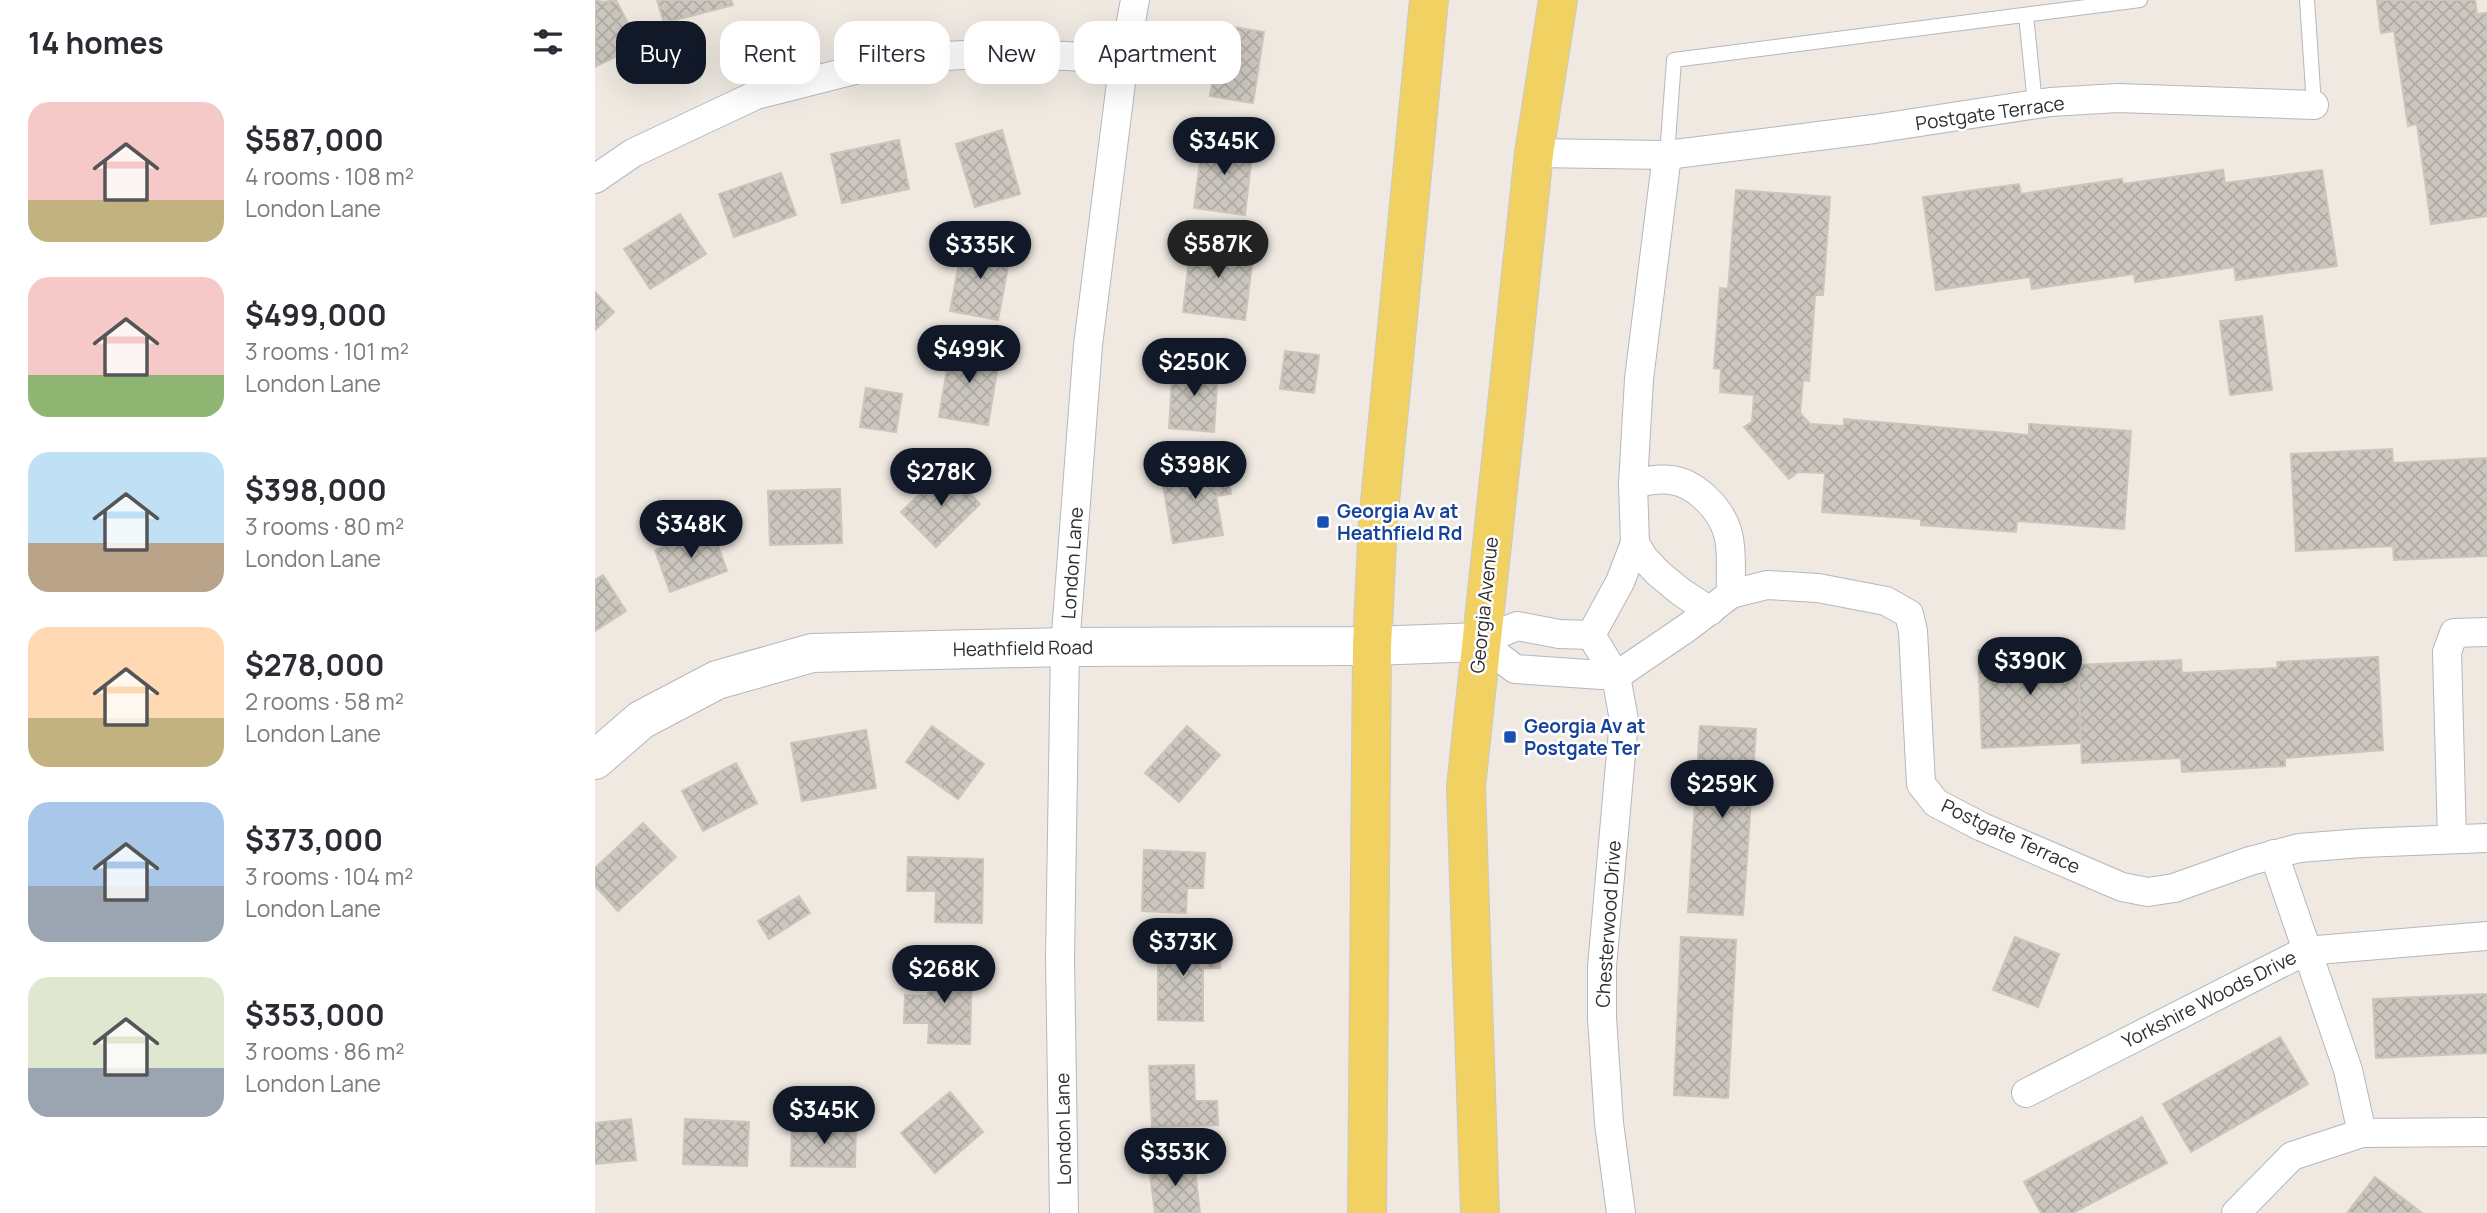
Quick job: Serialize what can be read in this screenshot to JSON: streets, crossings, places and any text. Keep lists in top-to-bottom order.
{
  "streets": {
    "main road": ["Georgia Avenue"],
    "street": [
      "Postgate Terrace",
      "London Lane",
      "Heathfield Road",
      "Chesterwood Drive",
      "Yorkshire Woods Drive"
    ]
  },
  "crossings": [
    ["Postgate Terrace", "Georgia Avenue"],
    ["Postgate Terrace", "Chesterwood Drive"],
    ["London Lane", "Heathfield Road"],
    ["Georgia Avenue", "Heathfield Road"]
  ],
  "places": {
    "transit": ["Georgia Av at Heathfield Rd", "Georgia Av at Postgate Ter"]
  },
  "page": {
    "heading": "14 homes",
    "chip": [
      "Buy",
      "Rent",
      "Filters",
      "New",
      "Apartment"
    ],
    "list": [
      {
        "name": "$587,000",
        "note": "4 rooms · 108 m² · London Lane"
      },
      {
        "name": "$499,000",
        "note": "3 rooms · 101 m² · London Lane"
      },
      {
        "name": "$398,000",
        "note": "3 rooms · 80 m² · London Lane"
      },
      {
        "name": "$278,000",
        "note": "2 rooms · 58 m² · London Lane"
      },
      {
        "name": "$373,000",
        "note": "3 rooms · 104 m² · London Lane"
      },
      {
        "name": "$353,000",
        "note": "3 rooms · 86 m² · London Lane"
      }
    ],
    "price": [
      "$345K",
      "$587K",
      "$335K",
      "$499K",
      "$250K",
      "$398K",
      "$278K",
      "$348K",
      "$390K",
      "$259K",
      "$373K",
      "$268K",
      "$345K",
      "$353K"
    ]
  }
}
